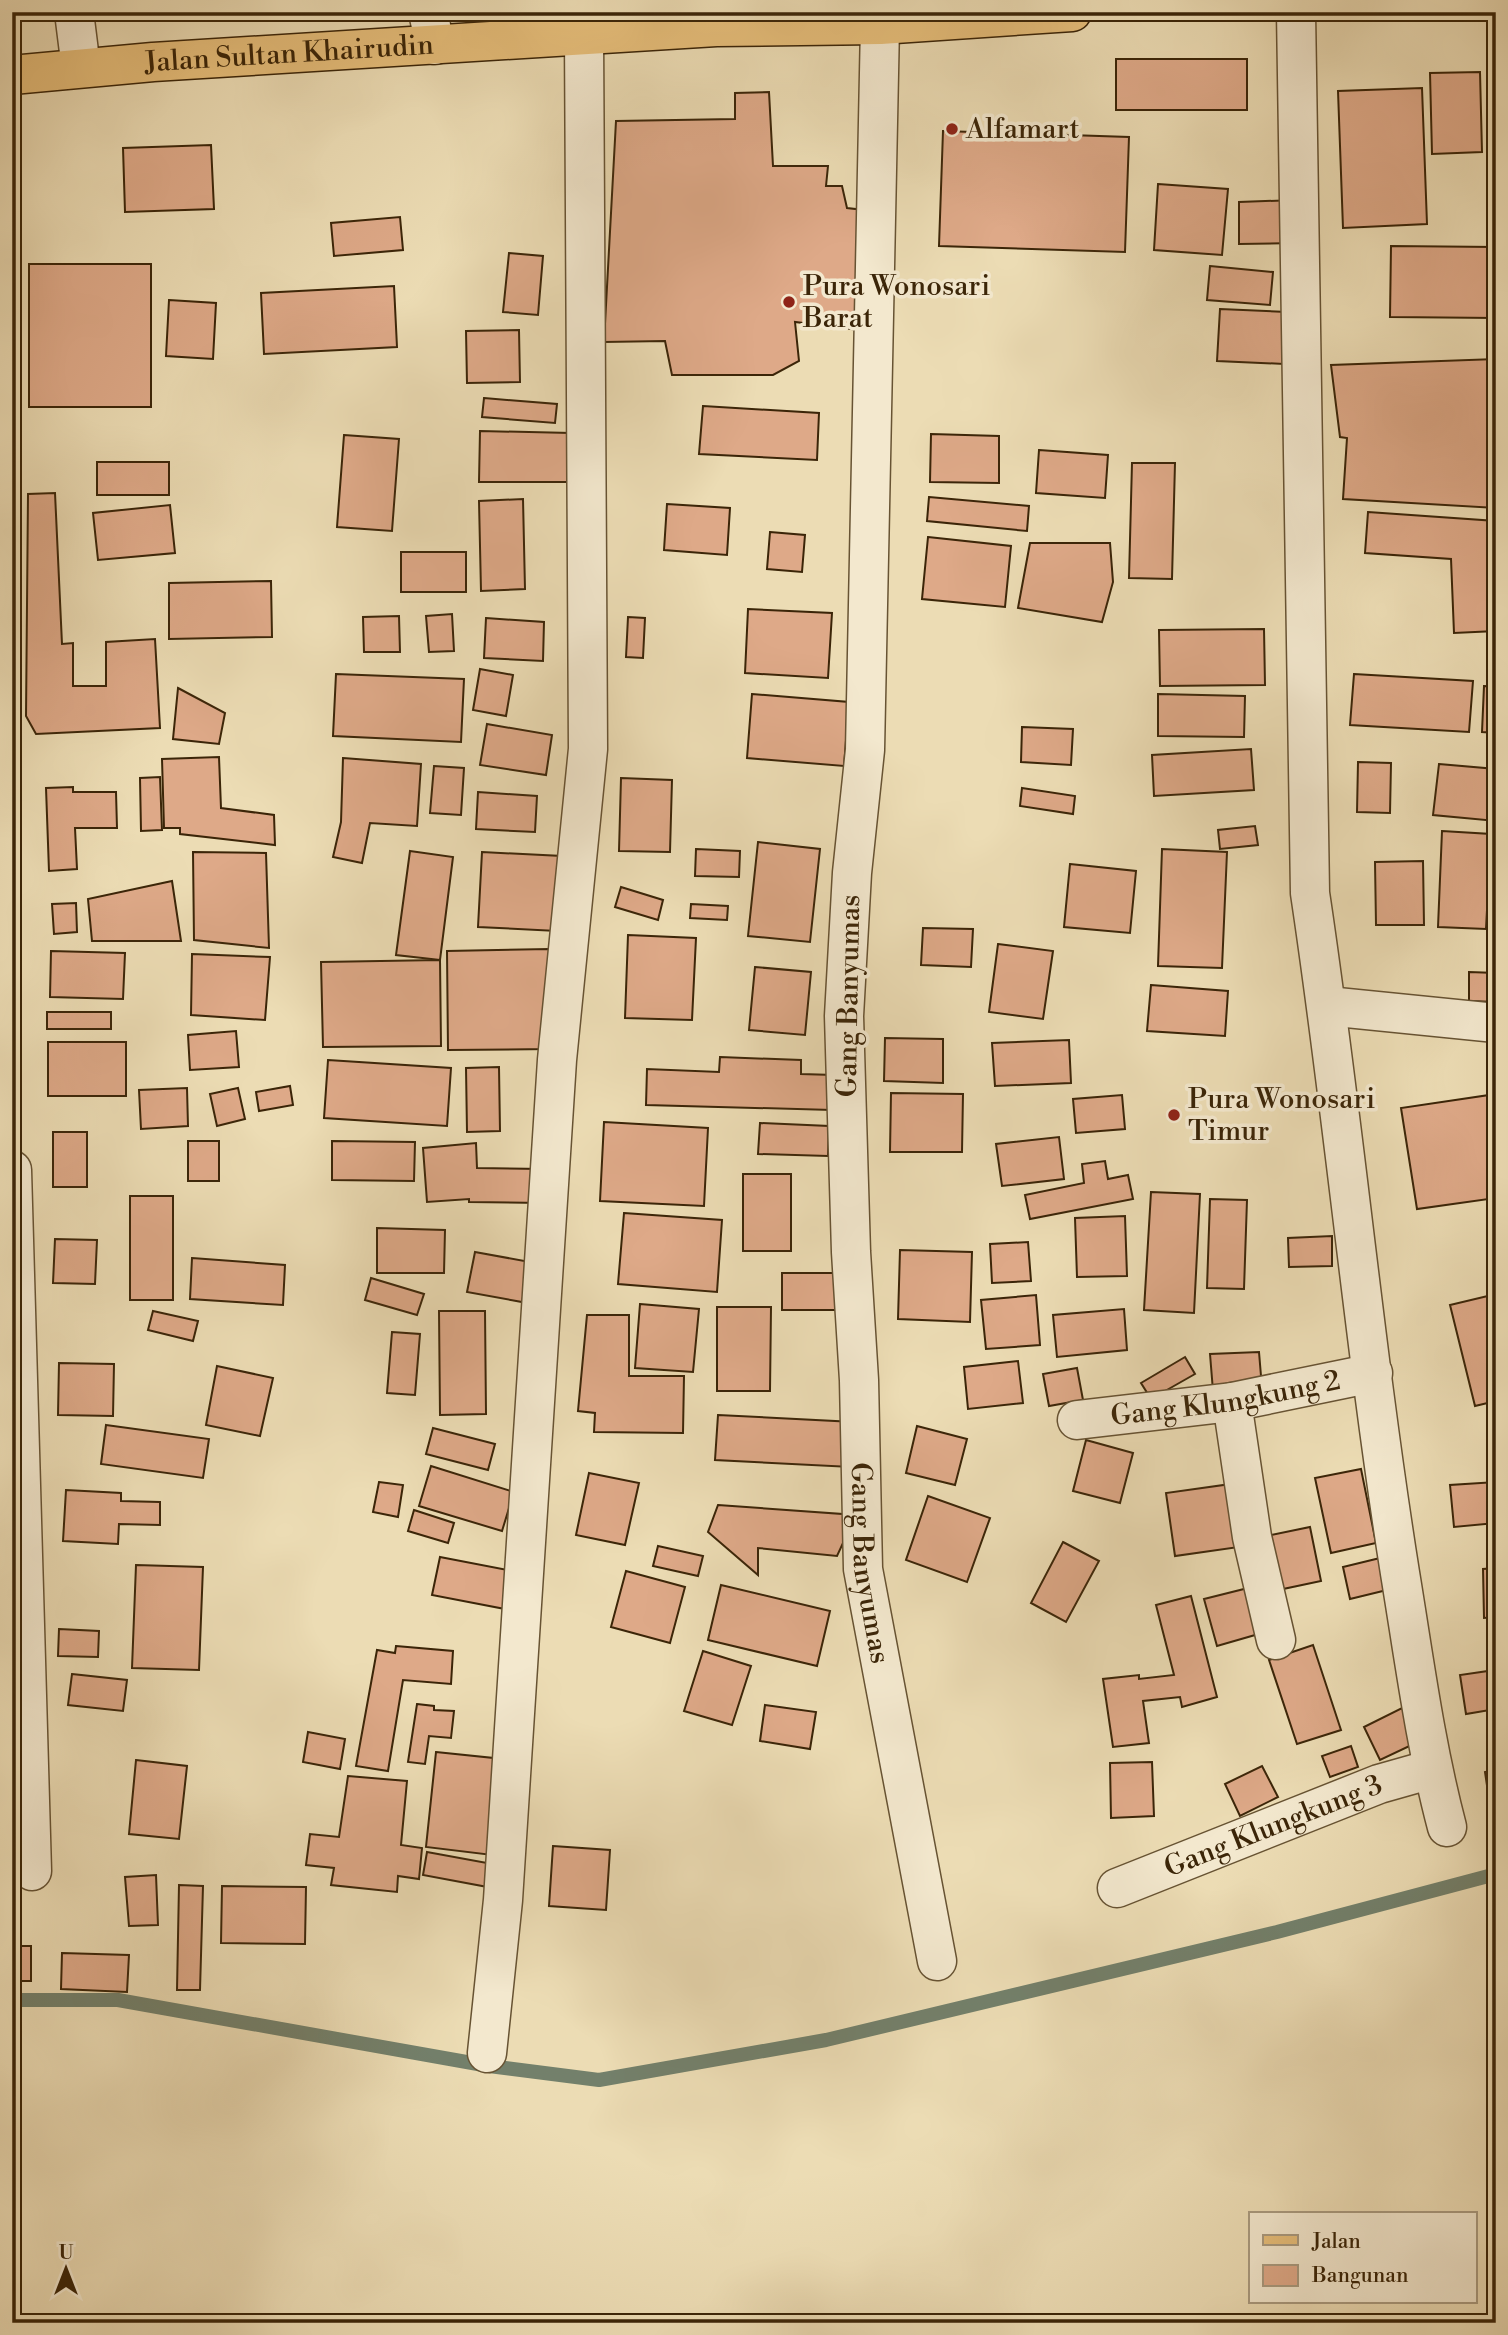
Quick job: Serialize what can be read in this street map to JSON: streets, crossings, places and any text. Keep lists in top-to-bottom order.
{
  "streets": {
    "main road": ["Jalan Sultan Khairudin"],
    "street": ["Gang Banyumas", "Gang Klungkung 2", "Gang Klungkung 3"]
  },
  "crossings": [
    ["Jalan Sultan Khairudin", "Gang Banyumas"]
  ],
  "places": ["Alfamart", "Pura Wonosari Barat", "Pura Wonosari Timur"],
  "legend": ["Jalan", "Bangunan"],
  "north": "top"
}
